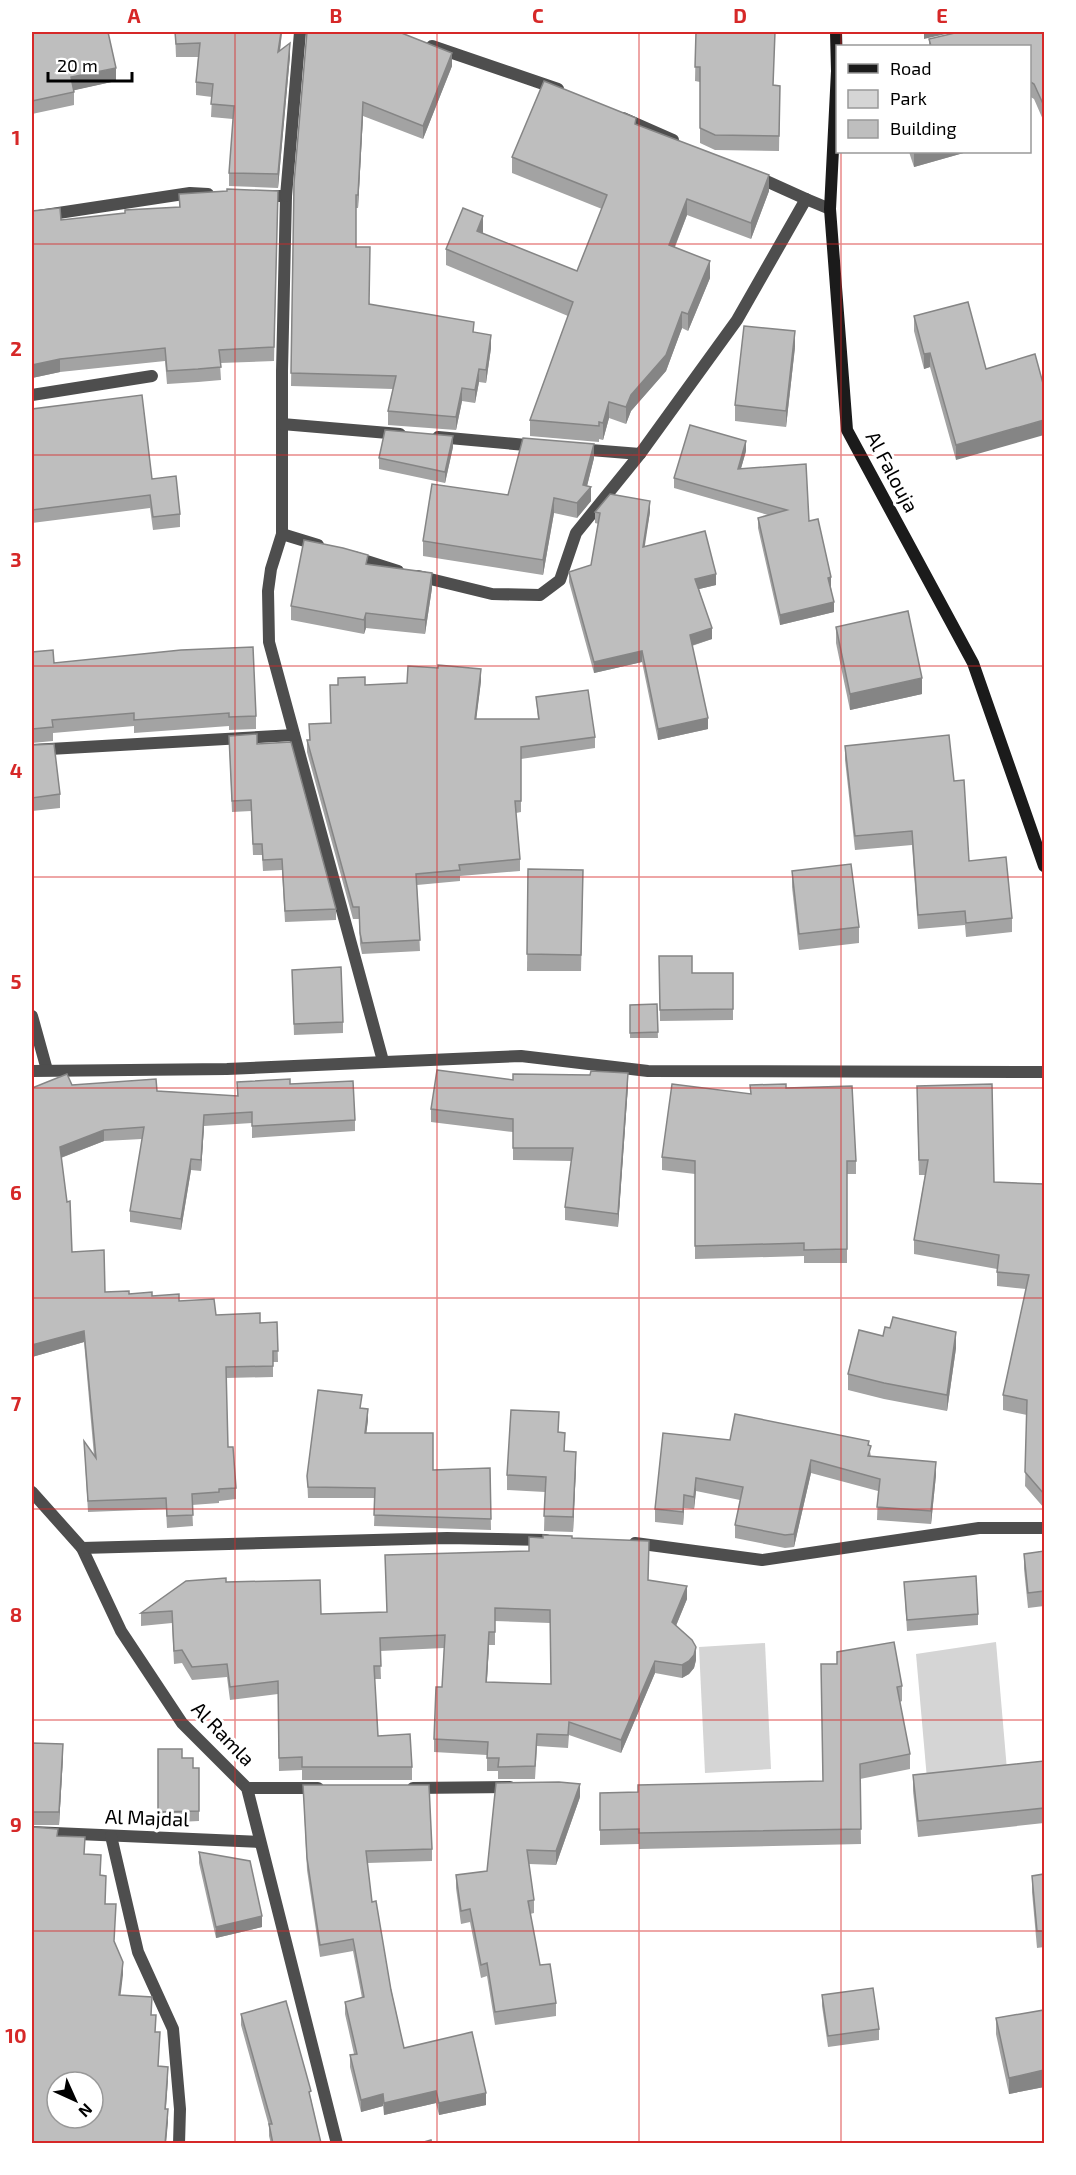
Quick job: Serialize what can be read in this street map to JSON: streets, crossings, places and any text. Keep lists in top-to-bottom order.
{
  "streets": {
    "main road": ["Al Falouja"],
    "street": ["Al Ramla", "Al Majdal"]
  },
  "crossings": [
    ["Al Ramla", "Al Majdal"]
  ],
  "legend": ["Road", "Park", "Building"],
  "scale_bar": "20 m",
  "north": "bottom right",
  "grid": {
    "columns": [
      "A",
      "B",
      "C",
      "D",
      "E"
    ],
    "rows": [
      "1",
      "2",
      "3",
      "4",
      "5",
      "6",
      "7",
      "8",
      "9",
      "10"
    ]
  }
}
